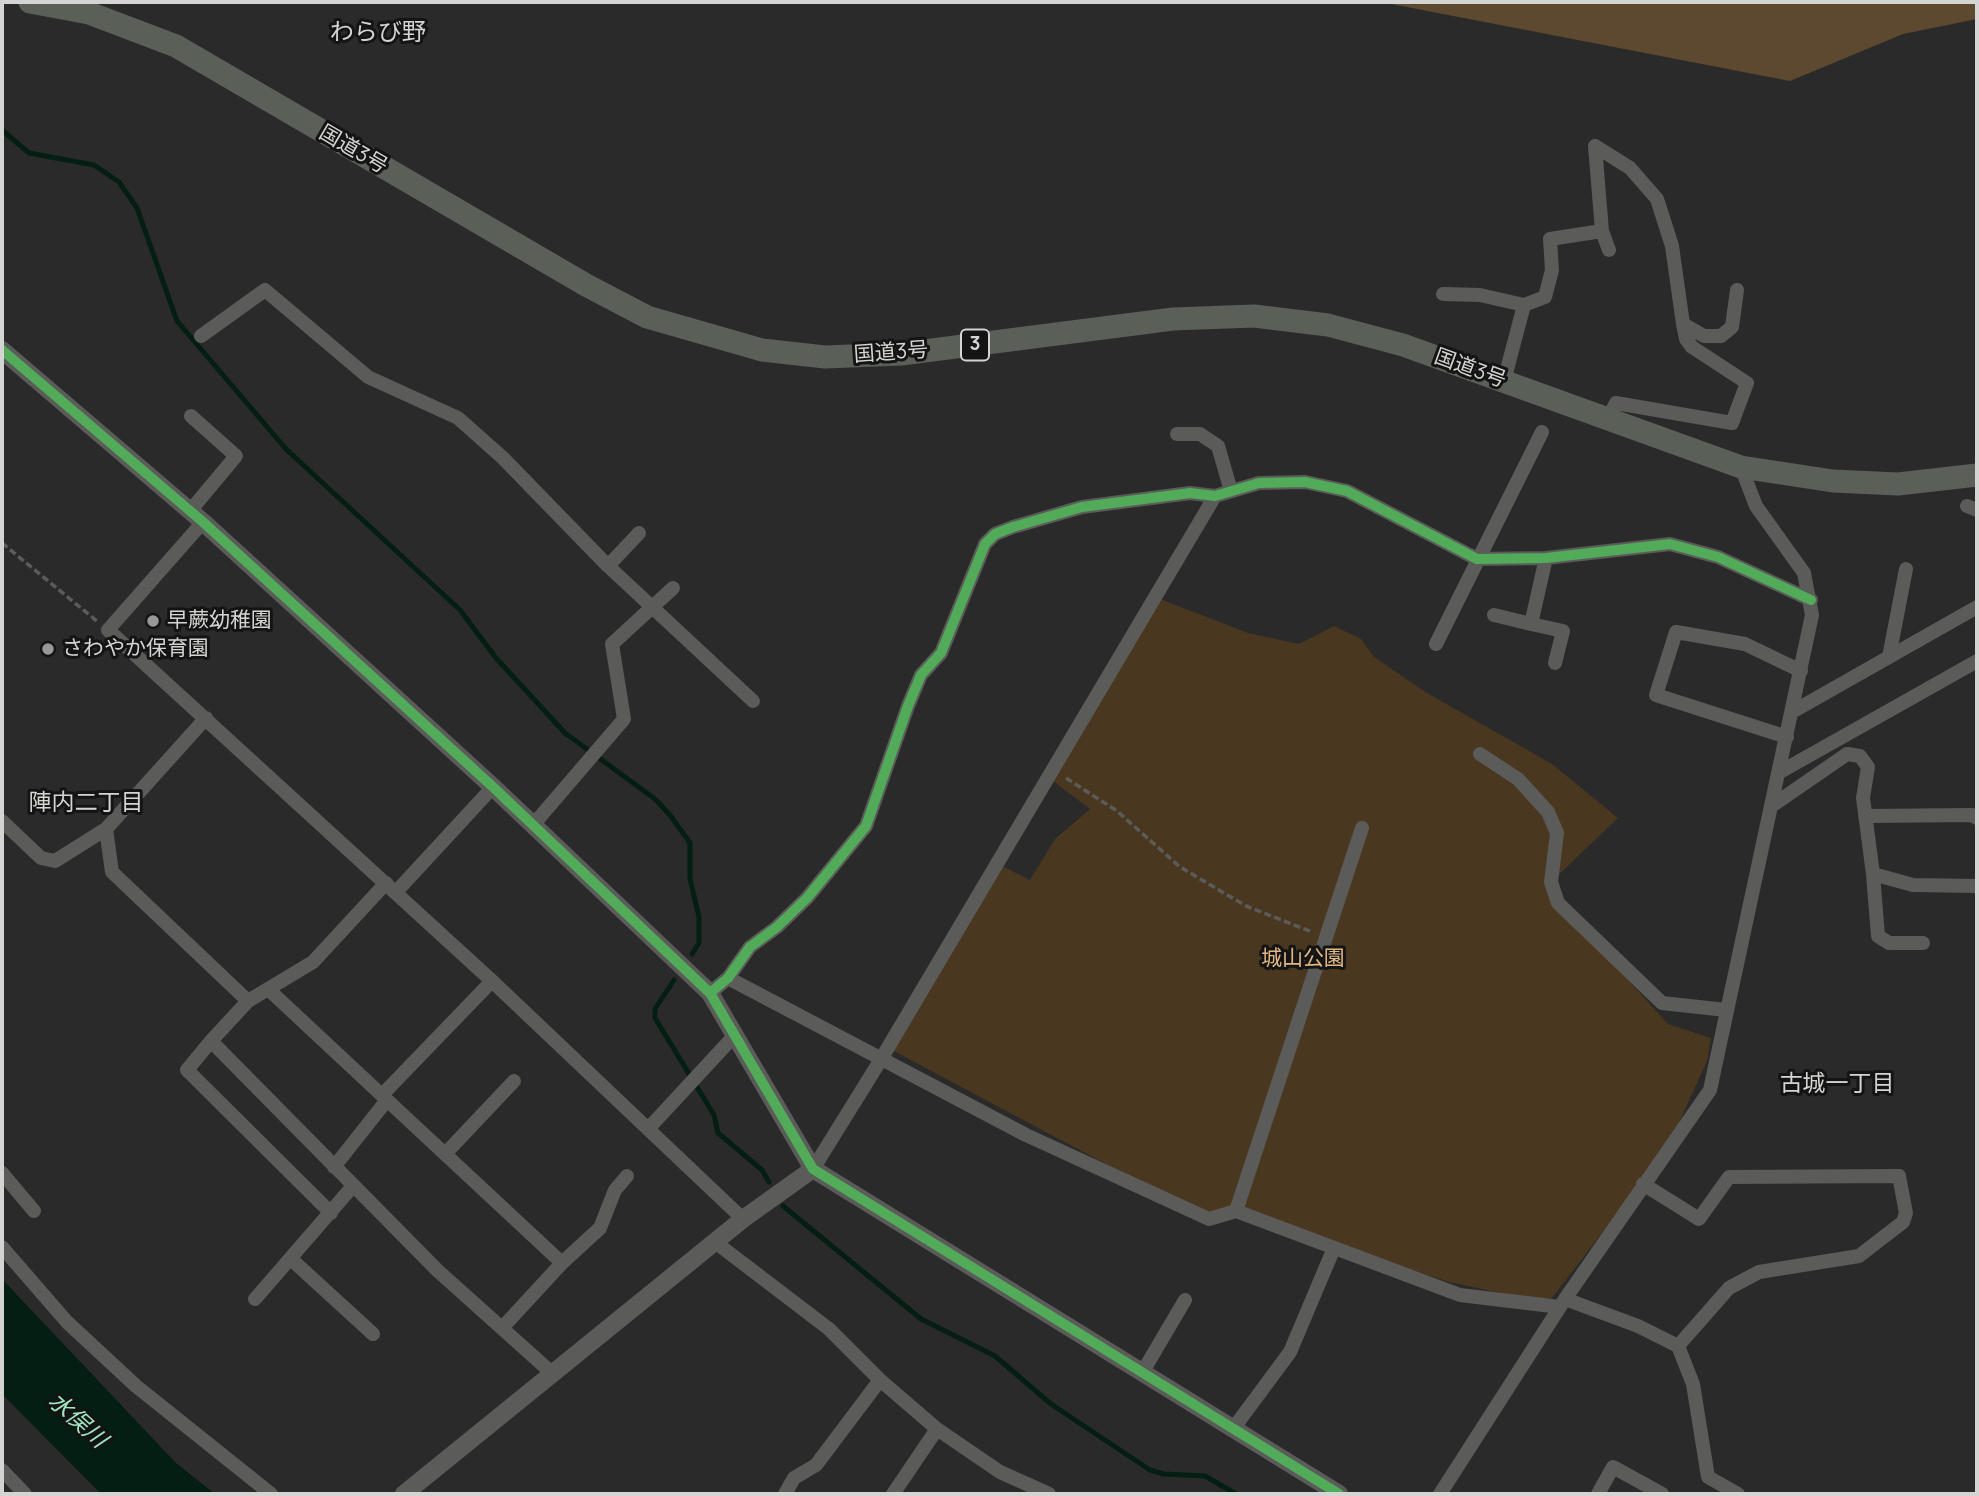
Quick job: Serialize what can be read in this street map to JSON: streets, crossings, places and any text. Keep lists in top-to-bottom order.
{
  "streets": {
    "highway": ["国道3号", "3"]
  },
  "districts": ["わらび野", "陣内二丁目", "古城一丁目"],
  "water": ["水俣川"],
  "parks": ["城山公園"],
  "places": ["早蕨幼稚園", "さわやか保育園"]
}
